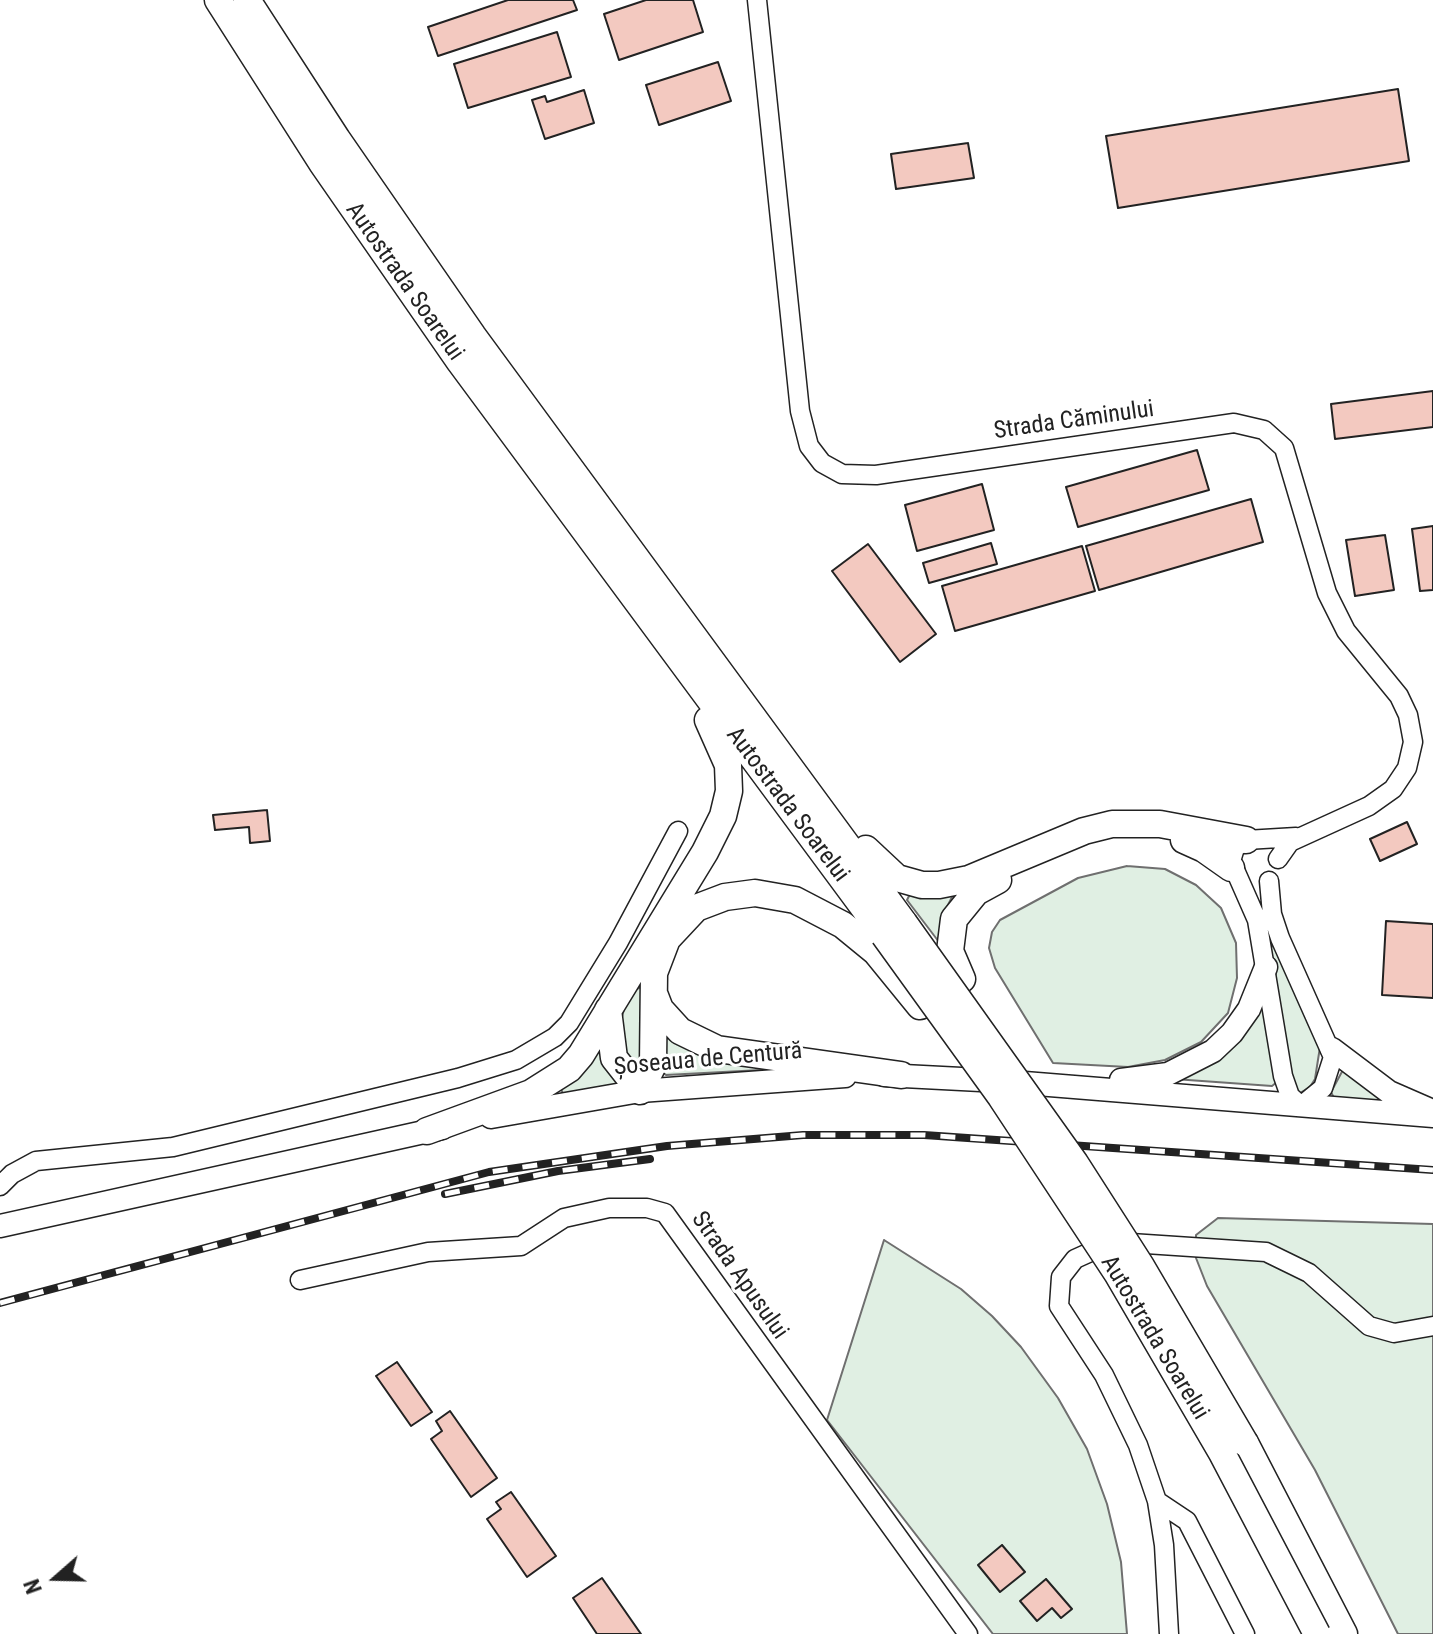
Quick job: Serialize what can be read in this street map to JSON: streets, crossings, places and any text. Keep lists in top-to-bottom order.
{
  "streets": {
    "highway": ["Autostrada Soarelui"],
    "main road": ["Șoseaua de Centură"],
    "street": ["Strada Căminului", "Strada Apusului"]
  },
  "north": "left"
}
